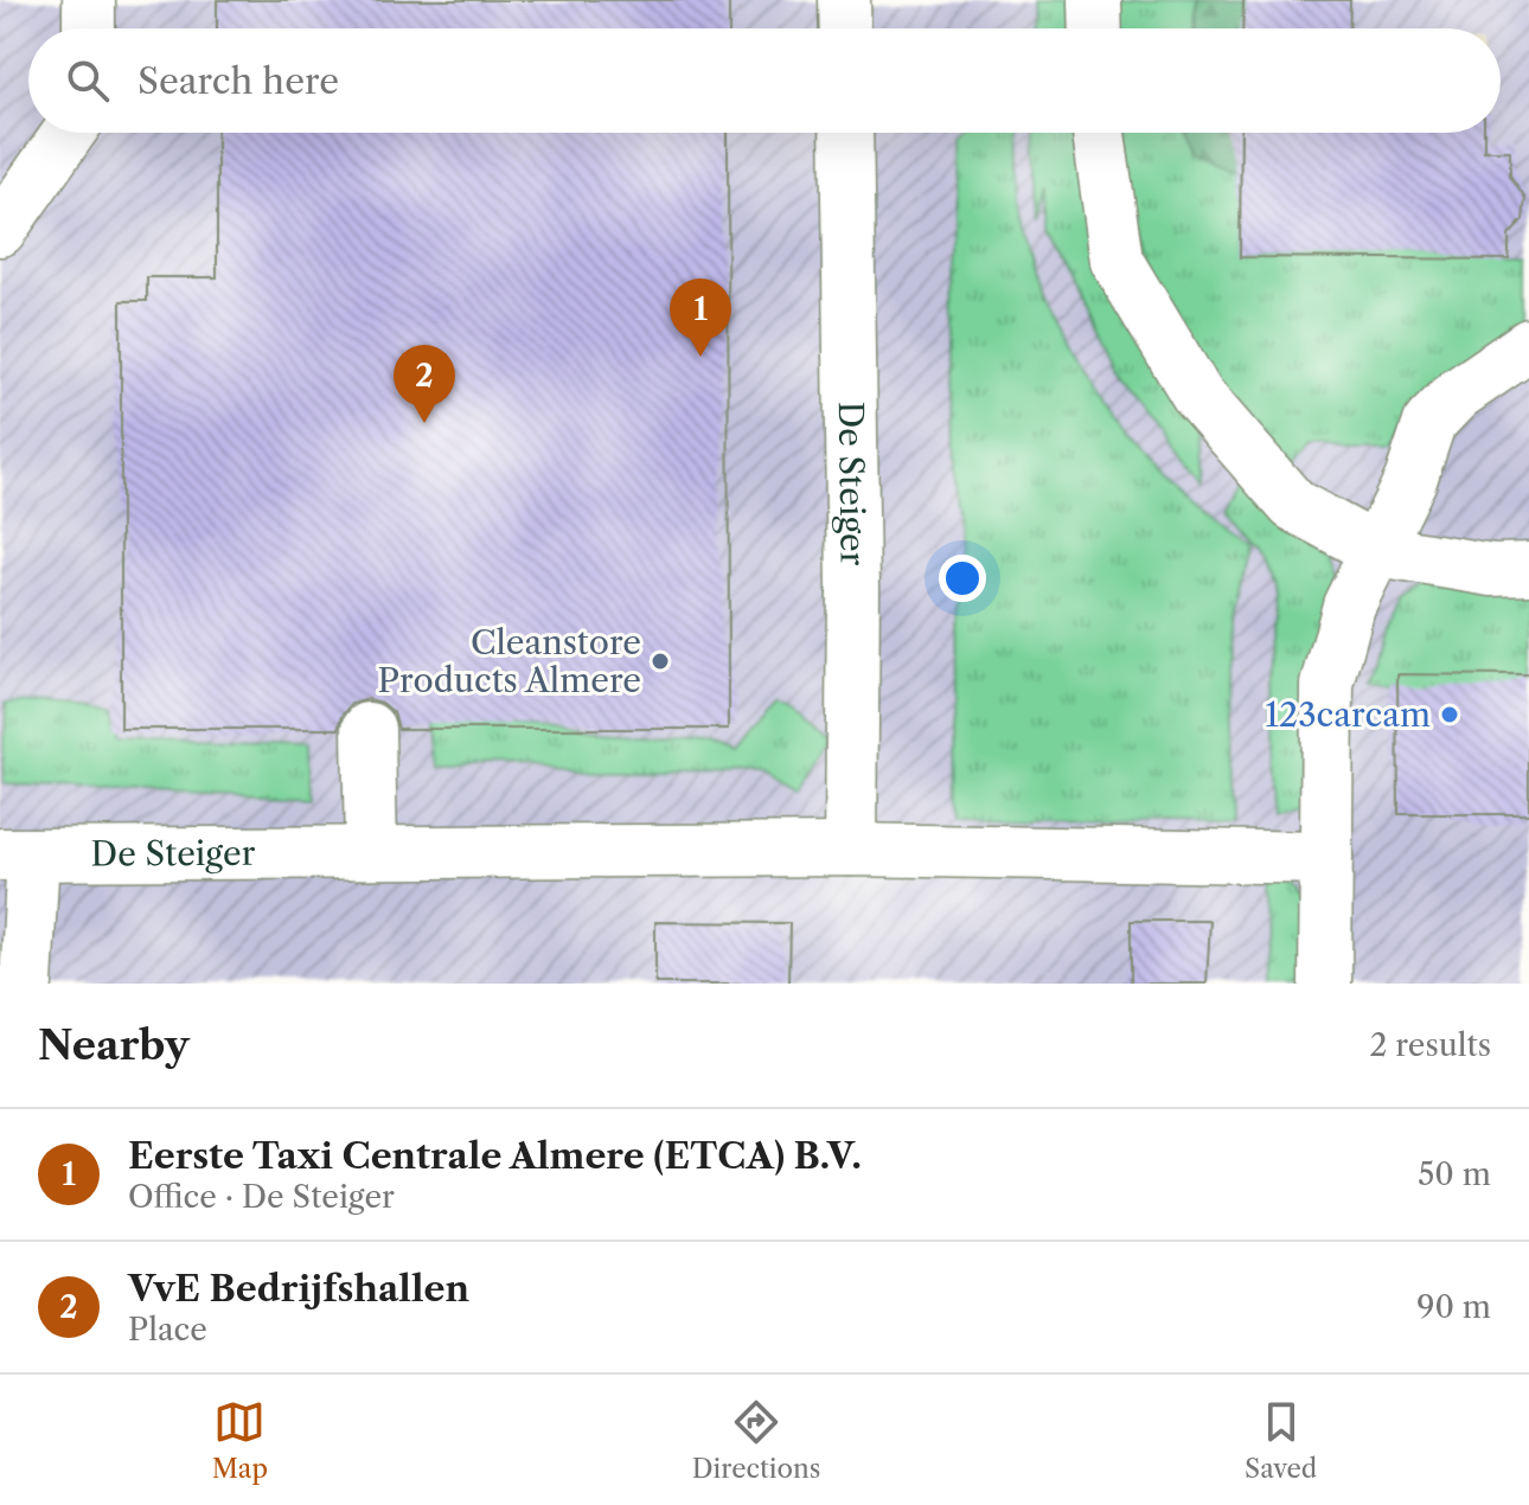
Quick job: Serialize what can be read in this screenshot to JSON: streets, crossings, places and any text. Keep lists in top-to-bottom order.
{
  "streets": {
    "street": ["De Steiger"]
  },
  "places": ["Cleanstore Products Almere", "123carcam"],
  "page": {
    "search": "Search here",
    "pins": ["1", "2"],
    "heading": ["Nearby", "2 results"],
    "list": [
      {
        "mark": "1",
        "name": "Eerste Taxi Centrale Almere (ETCA) B.V.",
        "note": "Office · De Steiger",
        "value": "50 m"
      },
      {
        "mark": "2",
        "name": "VvE Bedrijfshallen",
        "note": "Place",
        "value": "90 m"
      }
    ],
    "nav": ["Map", "Directions", "Saved"]
  }
}
